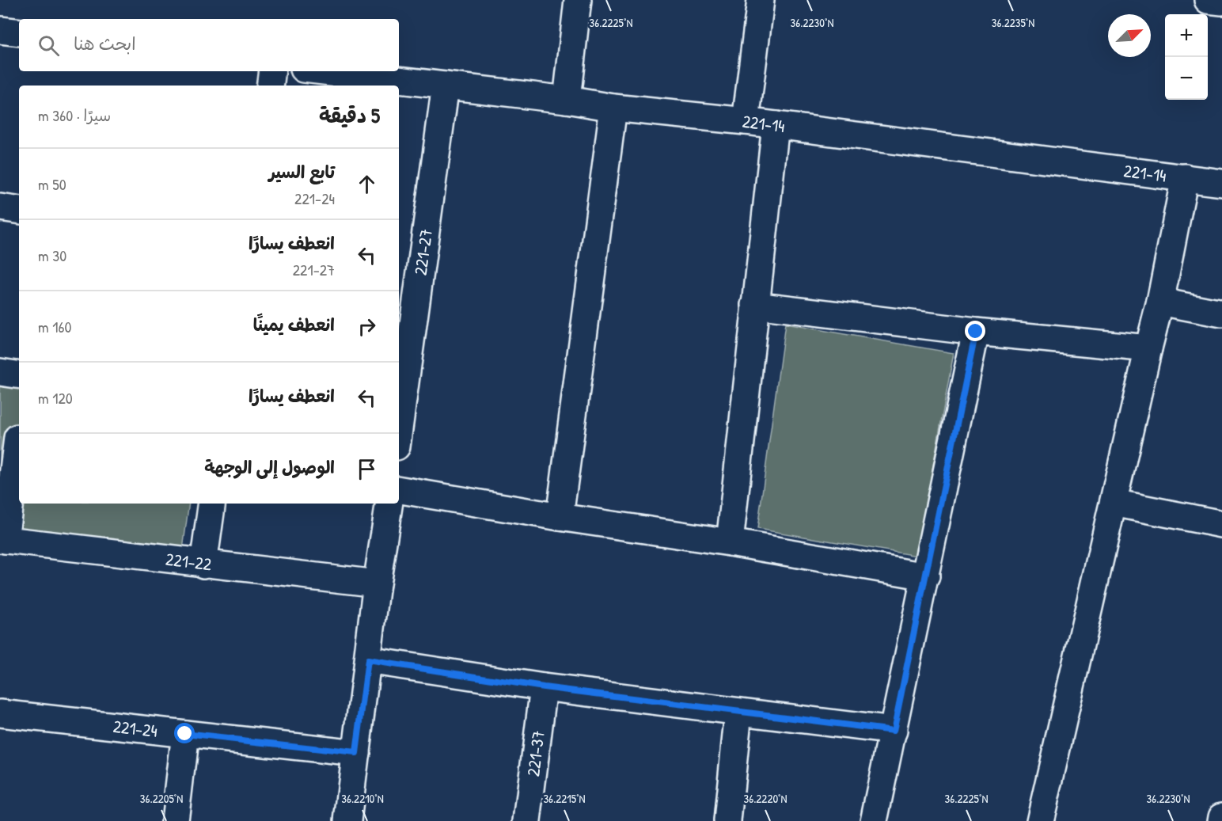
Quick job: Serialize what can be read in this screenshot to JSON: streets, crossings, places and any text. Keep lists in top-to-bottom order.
{
  "streets": {
    "street": [
      "221-14",
      "221-27",
      "221-22",
      "221-24",
      "221-37"
    ]
  },
  "crossings": [
    ["221-14", "221-27"]
  ],
  "north": "top right",
  "page": {
    "map_buttons": ["+", "−"],
    "search": "ابحث هنا",
    "heading": ["5 دقيقة", "سيرًا · 360 m"],
    "list": [
      ["تابع السير", "221-24", "50 m"],
      ["انعطف يسارًا", "221-27", "30 m"],
      ["انعطف يمينًا", "160 m"],
      ["انعطف يسارًا", "120 m"],
      "الوصول إلى الوجهة"
    ]
  },
  "coordinates": [
    "36.2225°N",
    "36.2235°N",
    "36.2230°N",
    "36.2205°N",
    "36.2210°N",
    "36.2215°N",
    "36.2220°N"
  ]
}
